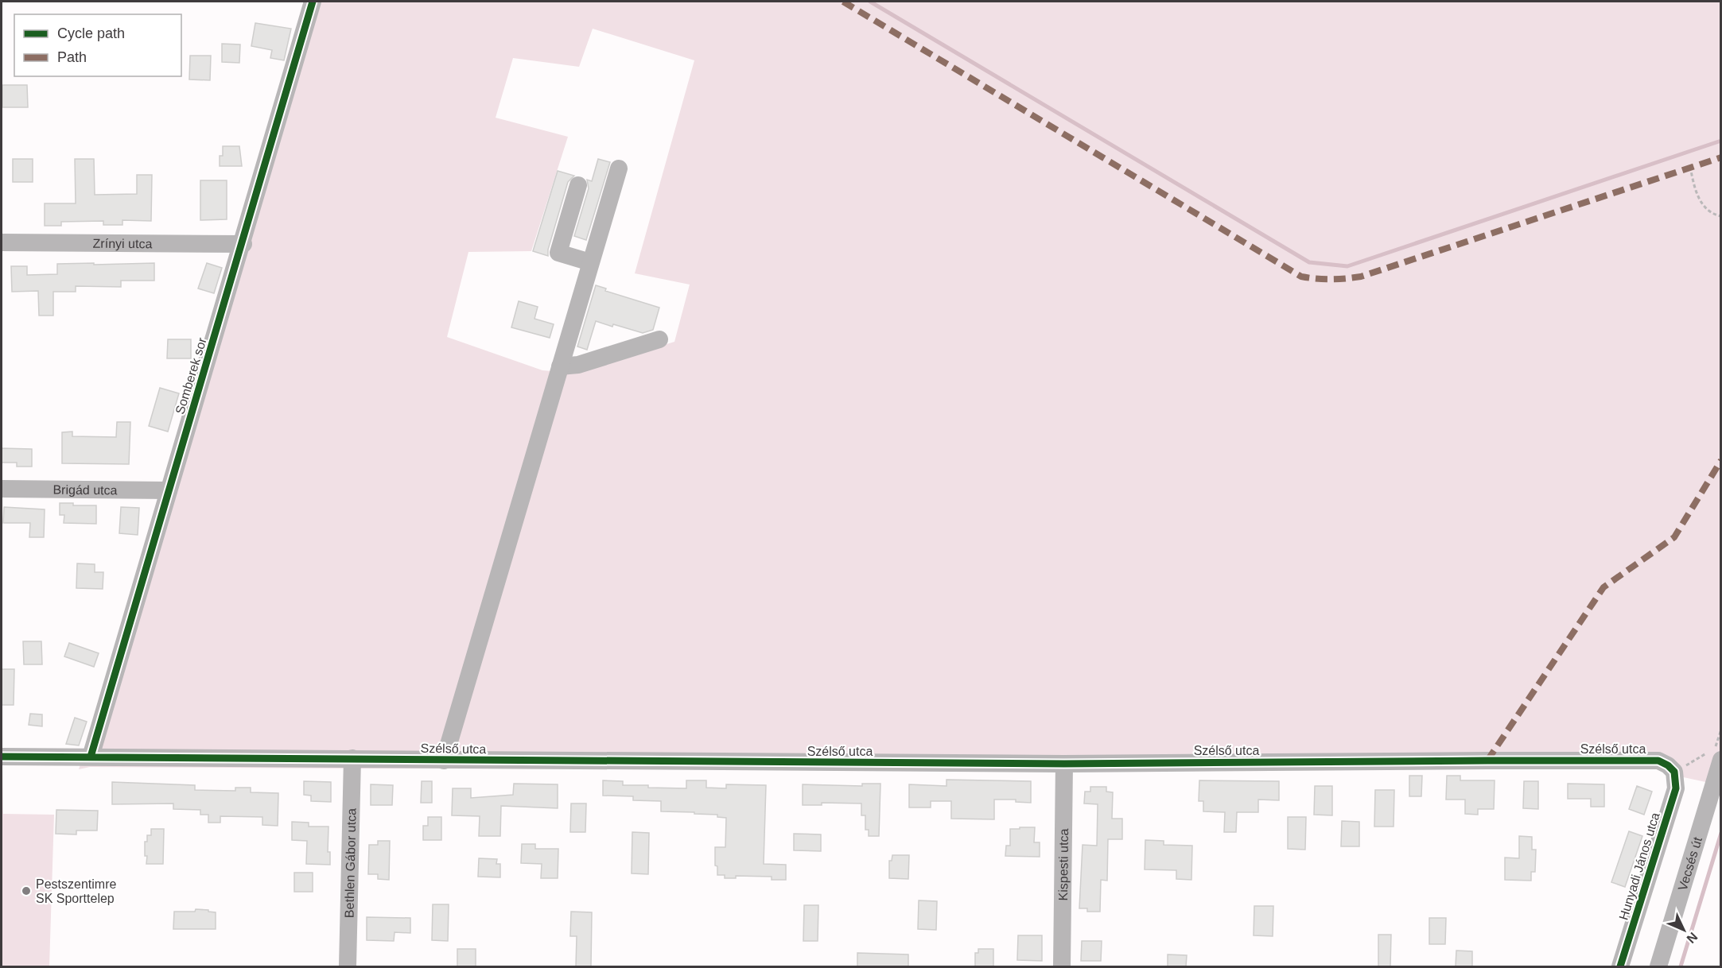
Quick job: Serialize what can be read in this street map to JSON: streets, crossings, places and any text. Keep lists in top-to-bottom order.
{
  "streets": {
    "street": [
      "Zrínyi utca",
      "Somberek sor",
      "Brigád utca",
      "Szélső utca",
      "Bethlen Gábor utca",
      "Vecsés út",
      "Kispesti utca",
      "Hunyadi János utca"
    ]
  },
  "crossings": [
    ["Zrínyi utca", "Somberek sor"],
    ["Somberek sor", "Brigád utca"],
    ["Somberek sor", "Szélső utca"],
    ["Szélső utca", "Bethlen Gábor utca"],
    ["Szélső utca", "Kispesti utca"],
    ["Szélső utca", "Hunyadi János utca"]
  ],
  "places": ["Pestszentimre SK Sporttelep"],
  "legend": ["Cycle path", "Path"],
  "north": "bottom right"
}
